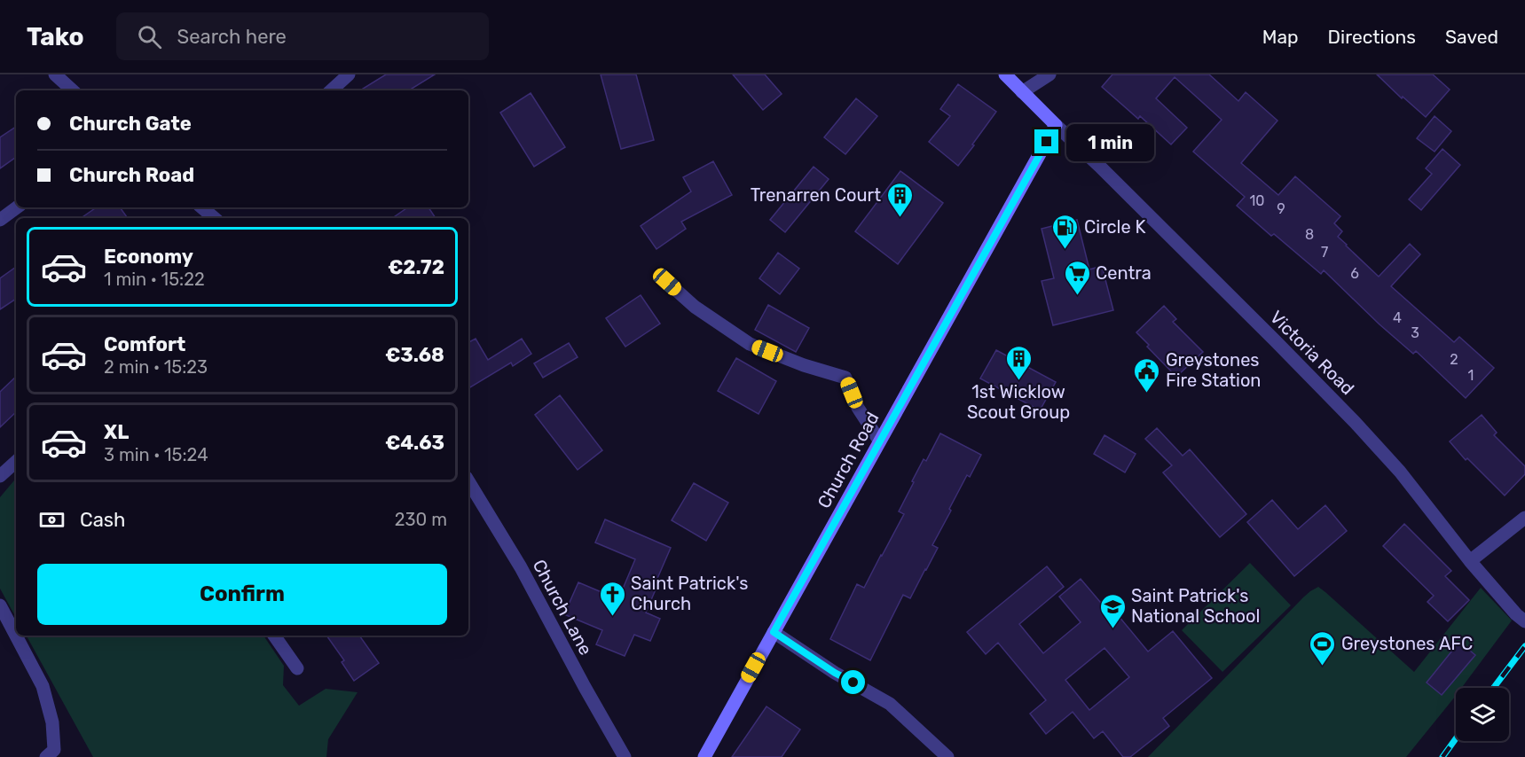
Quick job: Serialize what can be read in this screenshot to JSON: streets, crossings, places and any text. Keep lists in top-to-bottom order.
{
  "streets": {
    "main road": ["Church Road"],
    "street": ["Victoria Road", "Church Lane"]
  },
  "crossings": [
    ["Victoria Road", "Church Road"]
  ],
  "places": {
    "building": ["Trenarren Court", "1st Wicklow Scout Group"],
    "fuel station": ["Circle K"],
    "supermarket": ["Centra"],
    "public building": ["Greystones Fire Station"],
    "church": ["Saint Patrick's Church"],
    "school or university": ["Saint Patrick's National School"],
    "sports": ["Greystones AFC"]
  },
  "house_numbers": [
    "10",
    "9",
    "8",
    "7",
    "6",
    "4",
    "3",
    "2",
    "1"
  ],
  "page": {
    "header": "Tako",
    "search": "Search here",
    "nav": ["Map", "Directions", "Saved"],
    "banner": ["Church Gate", "Church Road"],
    "bubble": "1 min",
    "list": [
      {
        "name": "Economy",
        "note": "1 min · 15:22",
        "value": "€2.72"
      },
      {
        "name": "Comfort",
        "note": "2 min · 15:23",
        "value": "€3.68"
      },
      {
        "name": "XL",
        "note": "3 min · 15:24",
        "value": "€4.63"
      }
    ],
    "pay": ["Cash", "230 m"],
    "buttons": "Confirm"
  }
}
